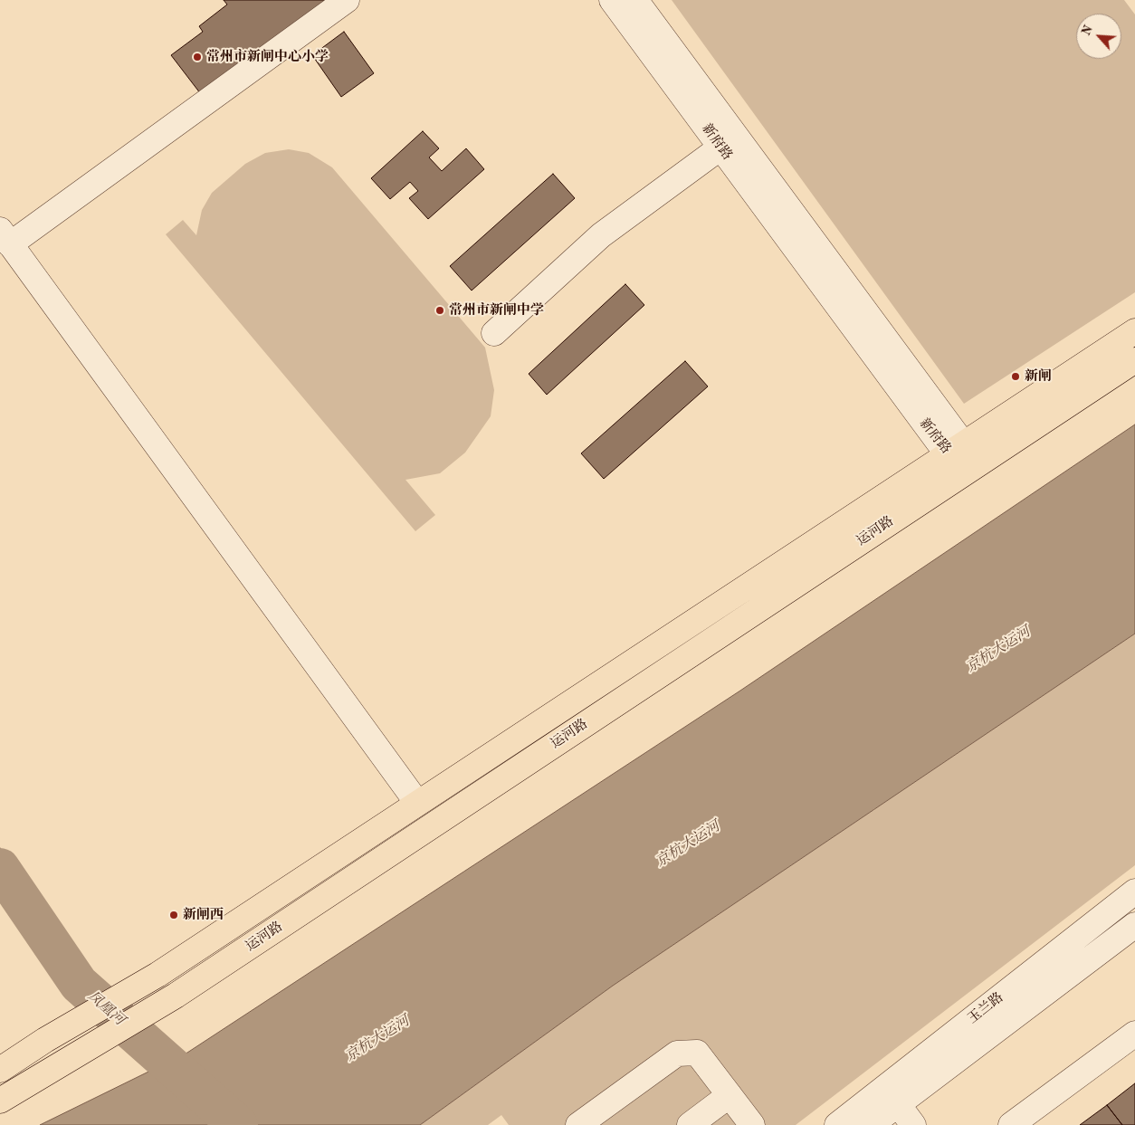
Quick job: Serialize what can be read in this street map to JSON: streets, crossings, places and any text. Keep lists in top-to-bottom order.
{
  "streets": {
    "main road": ["运河路"],
    "street": ["新府路", "玉兰路"]
  },
  "crossings": [
    ["新府路", "运河路"]
  ],
  "water": ["京杭大运河", "凤凰河"],
  "places": [
    "常州市新闸中心小学",
    "常州市新闸中学",
    "新闸",
    "新闸西"
  ],
  "north": "top left"
}
